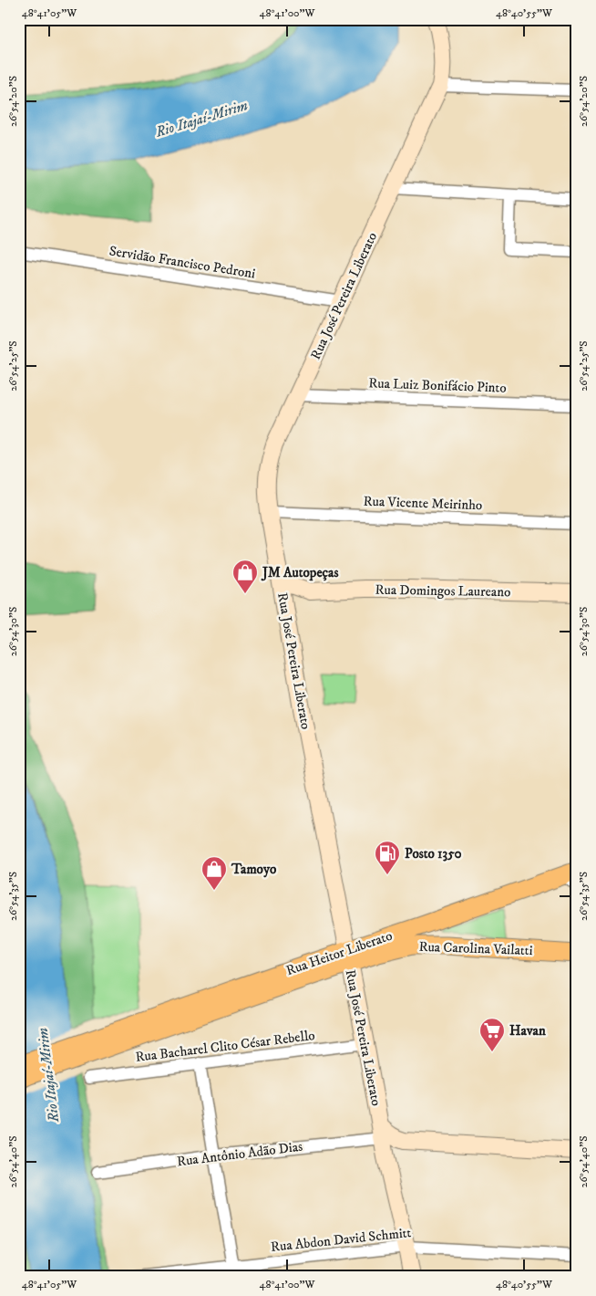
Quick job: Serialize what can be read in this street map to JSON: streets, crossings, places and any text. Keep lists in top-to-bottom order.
{
  "streets": {
    "main road": [
      "Rua José Pereira Liberato",
      "Rua Domingos Laureano",
      "Rua Carolina Vailatti",
      "Rua Heitor Liberato"
    ],
    "street": [
      "Servidão Francisco Pedroni",
      "Rua Luiz Bonifácio Pinto",
      "Rua Vicente Meirinho",
      "Rua Bacharel Clito César Rebello",
      "Rua Antônio Adão Dias",
      "Rua Abdon David Schmitt"
    ]
  },
  "crossings": [
    ["Servidão Francisco Pedroni", "Rua José Pereira Liberato"],
    ["Rua José Pereira Liberato", "Rua Luiz Bonifácio Pinto"],
    ["Rua José Pereira Liberato", "Rua Vicente Meirinho"],
    ["Rua José Pereira Liberato", "Rua Domingos Laureano"],
    ["Rua José Pereira Liberato", "Rua Carolina Vailatti"],
    ["Rua José Pereira Liberato", "Rua Heitor Liberato"],
    ["Rua José Pereira Liberato", "Rua Bacharel Clito César Rebello"],
    ["Rua José Pereira Liberato", "Rua Antônio Adão Dias"],
    ["Rua José Pereira Liberato", "Rua Abdon David Schmitt"],
    ["Rua Carolina Vailatti", "Rua Heitor Liberato"]
  ],
  "water": ["Rio Itajaí-Mirim"],
  "places": {
    "shop": ["JM Autopeças", "Tamoyo"],
    "fuel station": ["Posto 1350"],
    "supermarket": ["Havan"]
  },
  "coordinates": [
    "48°41'05\"W",
    "48°41'00\"W",
    "48°40'55\"W",
    "26°54'20\"S",
    "26°54'25\"S",
    "26°54'30\"S",
    "26°54'35\"S",
    "26°54'40\"S"
  ]
}
